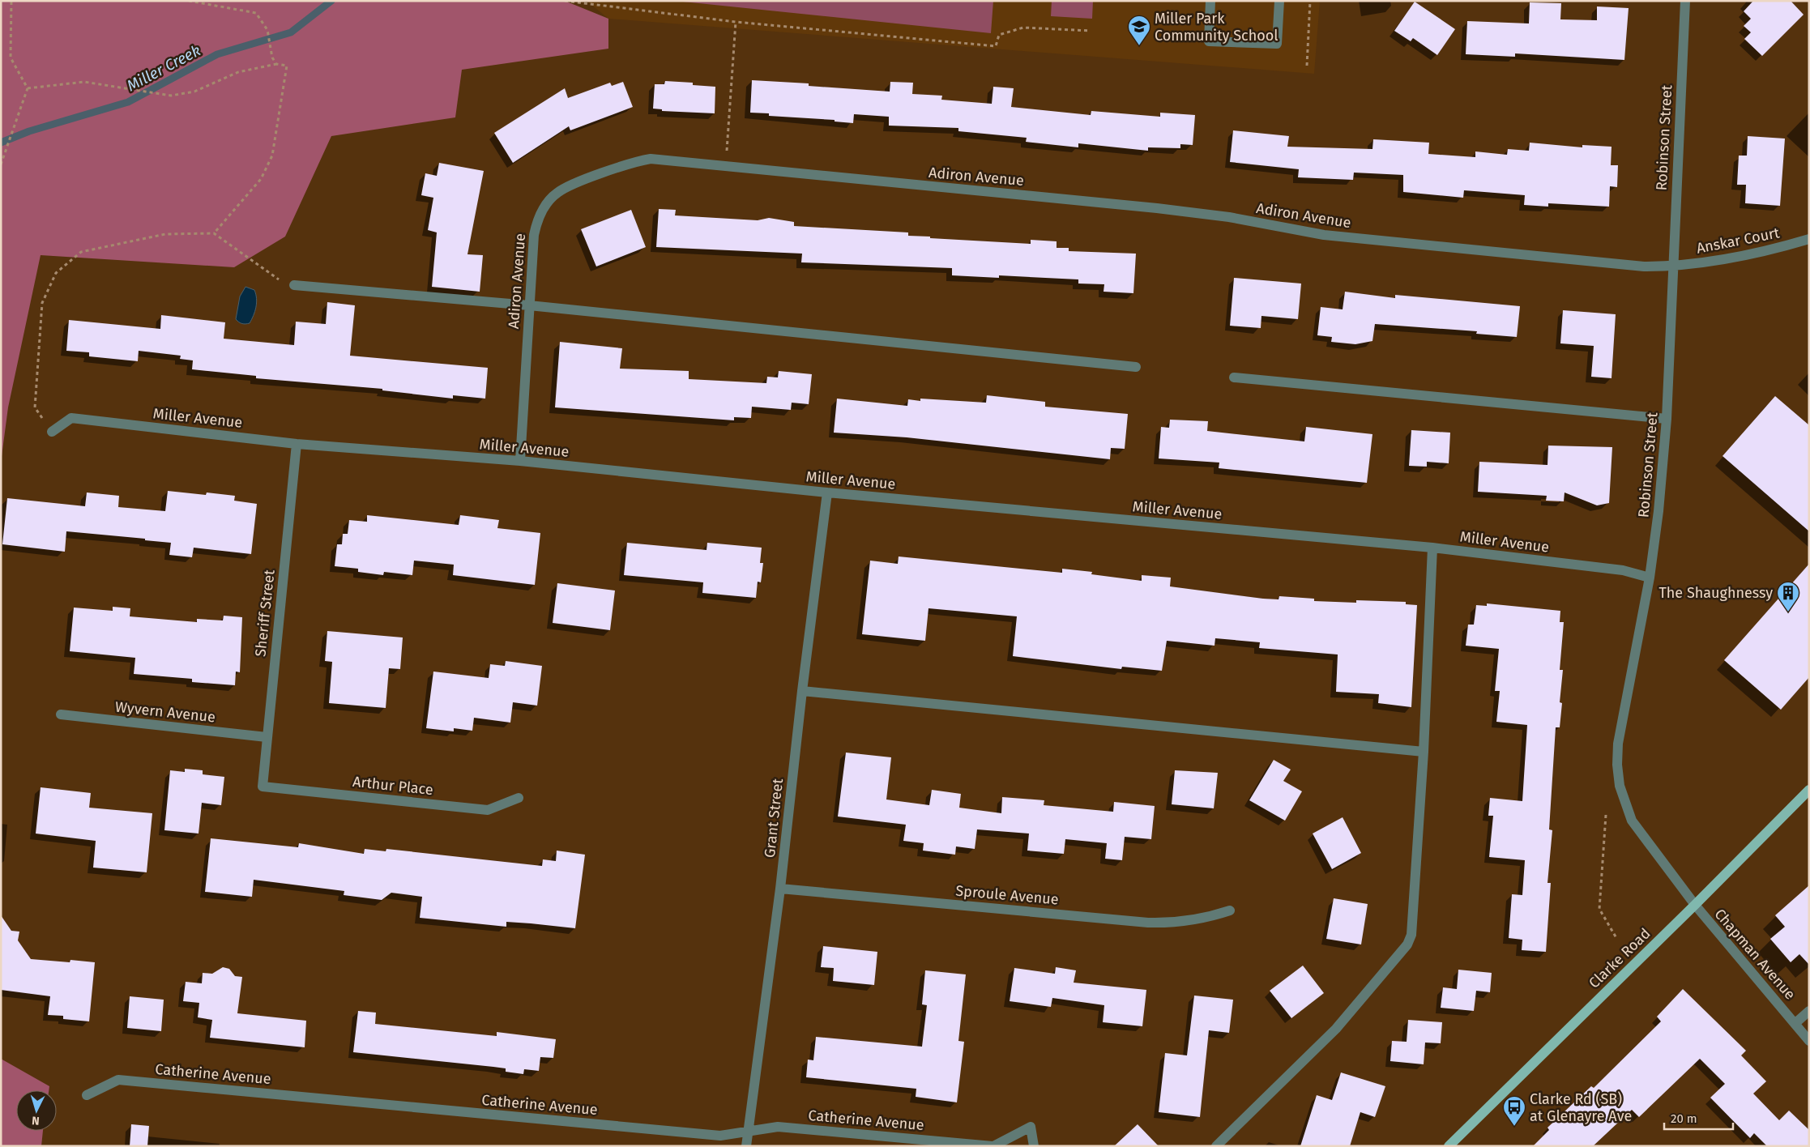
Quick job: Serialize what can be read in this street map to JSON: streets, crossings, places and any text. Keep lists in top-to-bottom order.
{
  "streets": {
    "main road": ["Clarke Road"],
    "street": [
      "Robinson Street",
      "Adiron Avenue",
      "Anskar Court",
      "Miller Avenue",
      "Sheriff Street",
      "Wyvern Avenue",
      "Arthur Place",
      "Grant Street",
      "Sproule Avenue",
      "Chapman Avenue",
      "Catherine Avenue"
    ]
  },
  "crossings": [
    ["Robinson Street", "Adiron Avenue"],
    ["Robinson Street", "Anskar Court"],
    ["Robinson Street", "Miller Avenue"],
    ["Robinson Street", "Chapman Avenue"],
    ["Robinson Street", "Clarke Road"],
    ["Adiron Avenue", "Anskar Court"],
    ["Adiron Avenue", "Miller Avenue"],
    ["Miller Avenue", "Sheriff Street"],
    ["Miller Avenue", "Grant Street"],
    ["Sheriff Street", "Wyvern Avenue"],
    ["Sheriff Street", "Arthur Place"],
    ["Grant Street", "Sproule Avenue"],
    ["Grant Street", "Catherine Avenue"],
    ["Chapman Avenue", "Clarke Road"]
  ],
  "water": ["Miller Creek"],
  "places": {
    "school or university": ["Miller Park Community School"],
    "building": ["The Shaughnessy"],
    "bus stop": ["Clarke Rd (SB) at Glenayre Ave"]
  },
  "scale_bar": "20 m",
  "north": "bottom"
}
